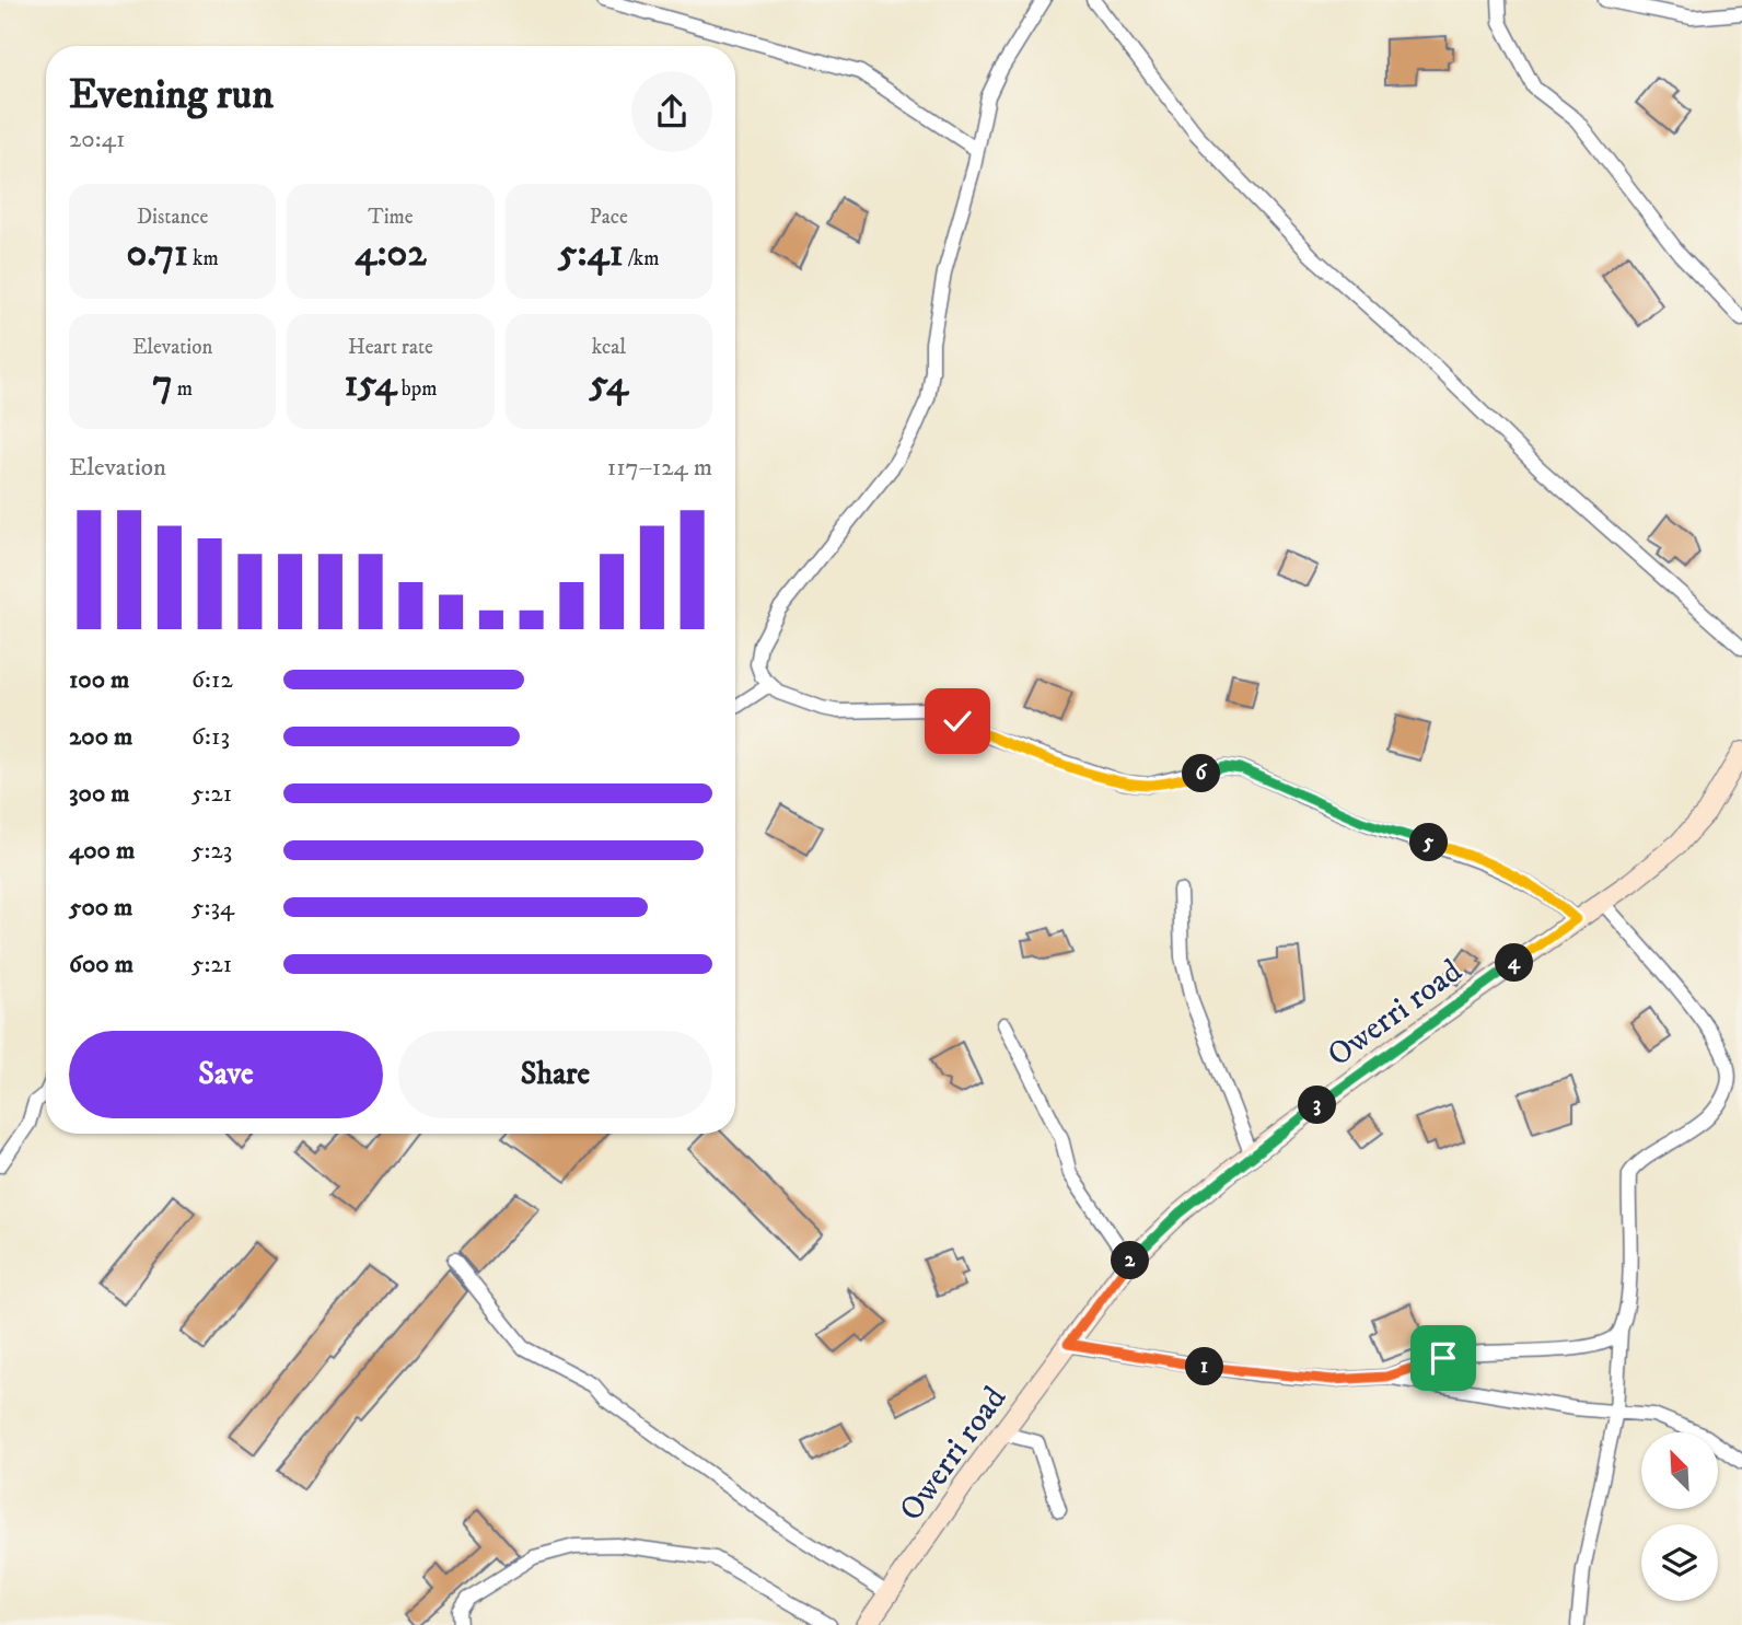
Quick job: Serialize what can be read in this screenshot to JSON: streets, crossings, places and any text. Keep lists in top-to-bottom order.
{
  "streets": {
    "main road": ["Owerri road"]
  },
  "north": "top left",
  "page": {
    "heading": ["Evening run", "20:41"],
    "stats": [
      ["Distance", "0.71 km"],
      ["Time", "4:02"],
      ["Pace", "5:41 /km"],
      ["Elevation", "7 m"],
      ["Heart rate", "154 bpm"],
      ["kcal", "54"]
    ],
    "chart": ["Elevation", "117–124 m"],
    "list": [
      {
        "name": "100 m",
        "note": "6:12"
      },
      {
        "name": "200 m",
        "note": "6:13"
      },
      {
        "name": "300 m",
        "note": "5:21"
      },
      {
        "name": "400 m",
        "note": "5:23"
      },
      {
        "name": "500 m",
        "note": "5:34"
      },
      {
        "name": "600 m",
        "note": "5:21"
      }
    ],
    "pins": [
      "6",
      "5",
      "4",
      "3",
      "2",
      "1"
    ],
    "buttons": ["Save", "Share"]
  }
}
